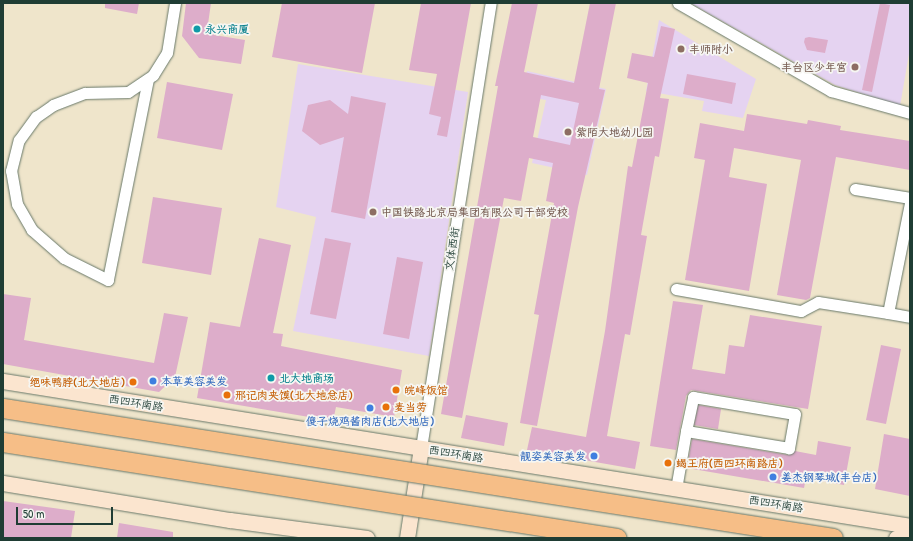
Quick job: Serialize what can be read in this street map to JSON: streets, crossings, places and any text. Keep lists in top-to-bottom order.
{
  "streets": {
    "main road": ["西四环南路"],
    "street": ["文体西街"]
  },
  "crossings": [
    ["文体西街", "西四环南路"]
  ],
  "places": [
    "永兴商厦",
    "丰师附小",
    "丰台区少年宫",
    "紫陌大地幼儿园",
    "中国铁路北京局集团有限公司干部党校",
    "北大地商场",
    "本草美容美发",
    "绝味鸭脖(北大地店)",
    "皖峰饭馆",
    "邢记肉夹馍(北大地总店)",
    "麦当劳",
    "傻子烧鸡酱肉店(北大地店)",
    "靓姿美容美发",
    "蝎王府(西四环南路店)",
    "姜杰钢琴城(丰台店)"
  ],
  "scale_bar": "50 m"
}
